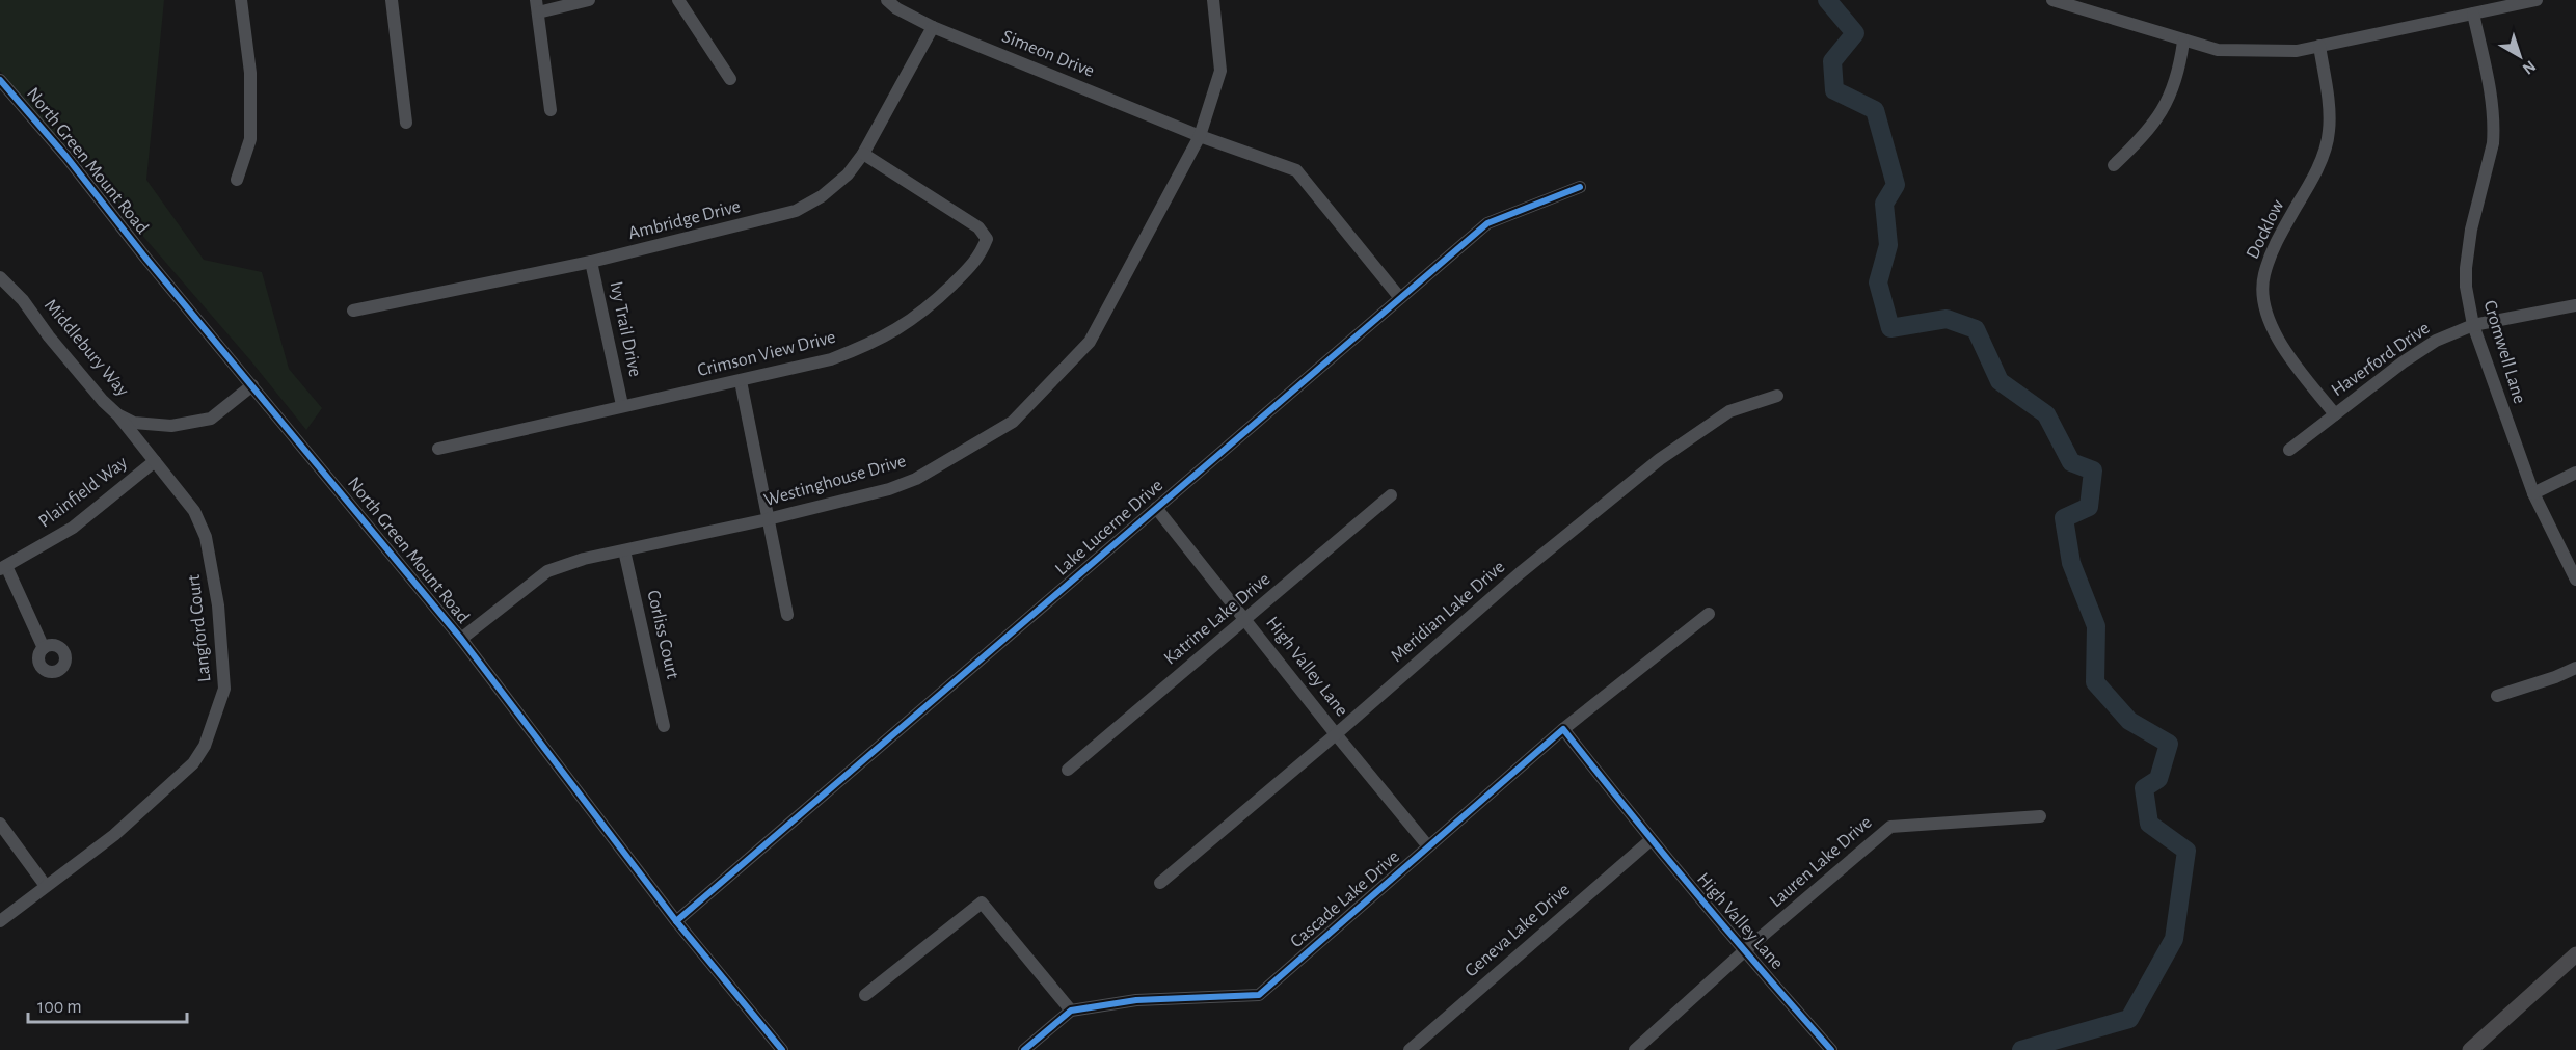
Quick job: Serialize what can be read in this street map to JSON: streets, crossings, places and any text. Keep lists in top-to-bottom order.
{
  "streets": {
    "street": [
      "Simeon Drive",
      "North Green Mount Road",
      "Ambridge Drive",
      "Docklow",
      "Ivy Trail Drive",
      "Middlebury Way",
      "Cromwell Lane",
      "Crimson View Drive",
      "Haverford Drive",
      "Westinghouse Drive",
      "Plainfield Way",
      "Lake Lucerne Drive",
      "Meridian Lake Drive",
      "Katrine Lake Drive",
      "Langford Court",
      "Corliss Court",
      "High Valley Lane",
      "Lauren Lake Drive",
      "Cascade Lake Drive",
      "Geneva Lake Drive"
    ]
  },
  "crossings": [
    ["Simeon Drive", "Ambridge Drive"],
    ["Simeon Drive", "Westinghouse Drive"],
    ["Simeon Drive", "Lake Lucerne Drive"],
    ["North Green Mount Road", "Middlebury Way"],
    ["North Green Mount Road", "Westinghouse Drive"],
    ["North Green Mount Road", "Lake Lucerne Drive"],
    ["Ambridge Drive", "Ivy Trail Drive"],
    ["Ambridge Drive", "Crimson View Drive"],
    ["Docklow", "Haverford Drive"],
    ["Ivy Trail Drive", "Crimson View Drive"],
    ["Middlebury Way", "Langford Court"],
    ["Cromwell Lane", "Haverford Drive"],
    ["Westinghouse Drive", "Corliss Court"],
    ["Plainfield Way", "Langford Court"],
    ["Lake Lucerne Drive", "High Valley Lane"],
    ["Meridian Lake Drive", "High Valley Lane"],
    ["Katrine Lake Drive", "High Valley Lane"],
    ["High Valley Lane", "Lauren Lake Drive"],
    ["High Valley Lane", "Cascade Lake Drive"],
    ["High Valley Lane", "Geneva Lake Drive"]
  ],
  "scale_bar": "100 m",
  "north": "bottom right"
}
